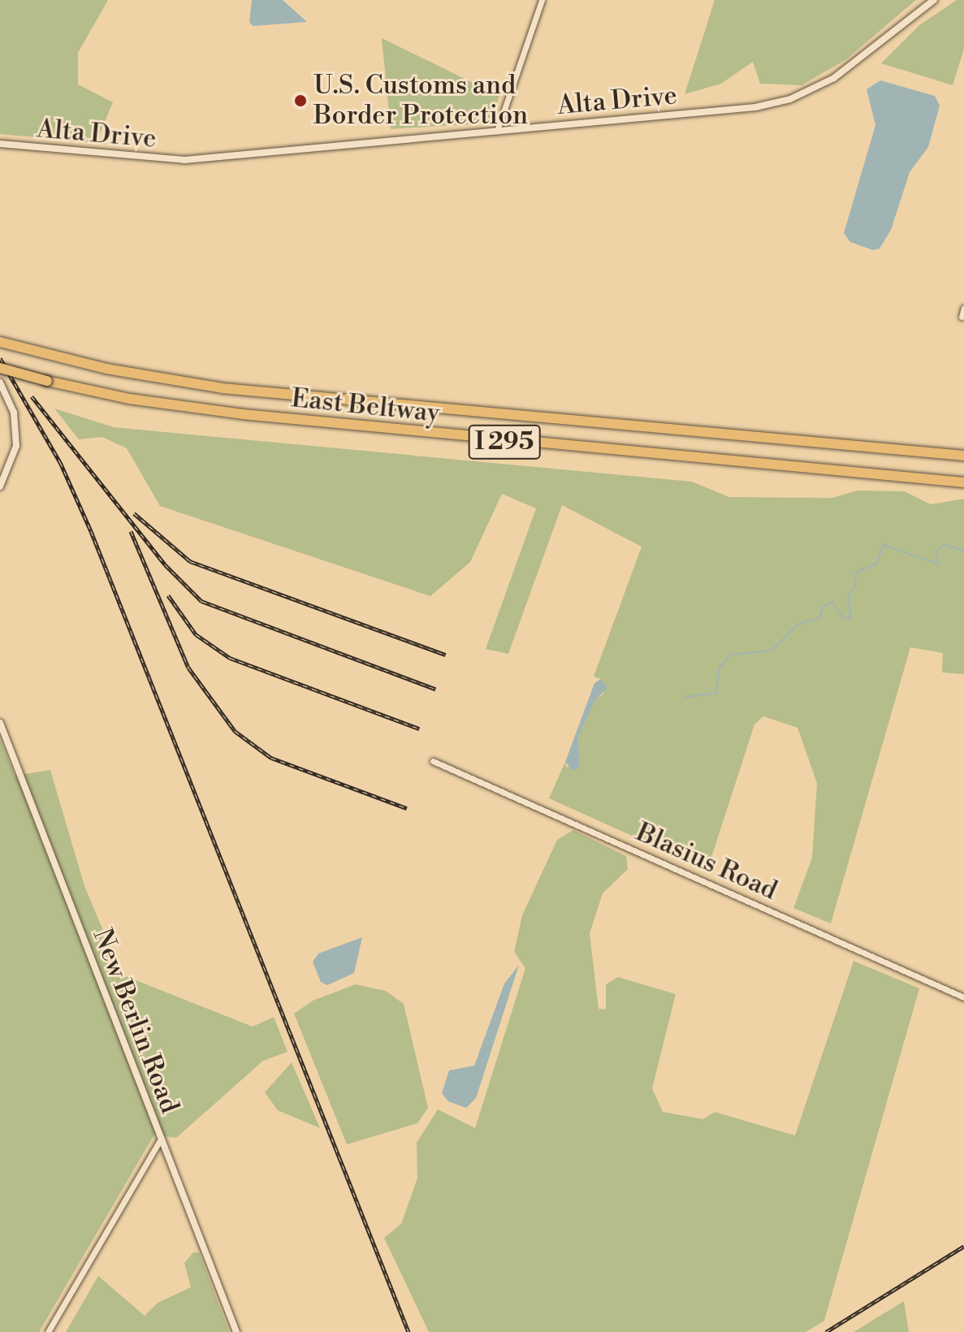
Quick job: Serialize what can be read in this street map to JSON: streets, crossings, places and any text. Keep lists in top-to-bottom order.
{
  "streets": {
    "highway": ["East Beltway", "I 295"],
    "street": ["Alta Drive", "Blasius Road", "New Berlin Road"]
  },
  "places": ["U.S. Customs and Border Protection"]
}
